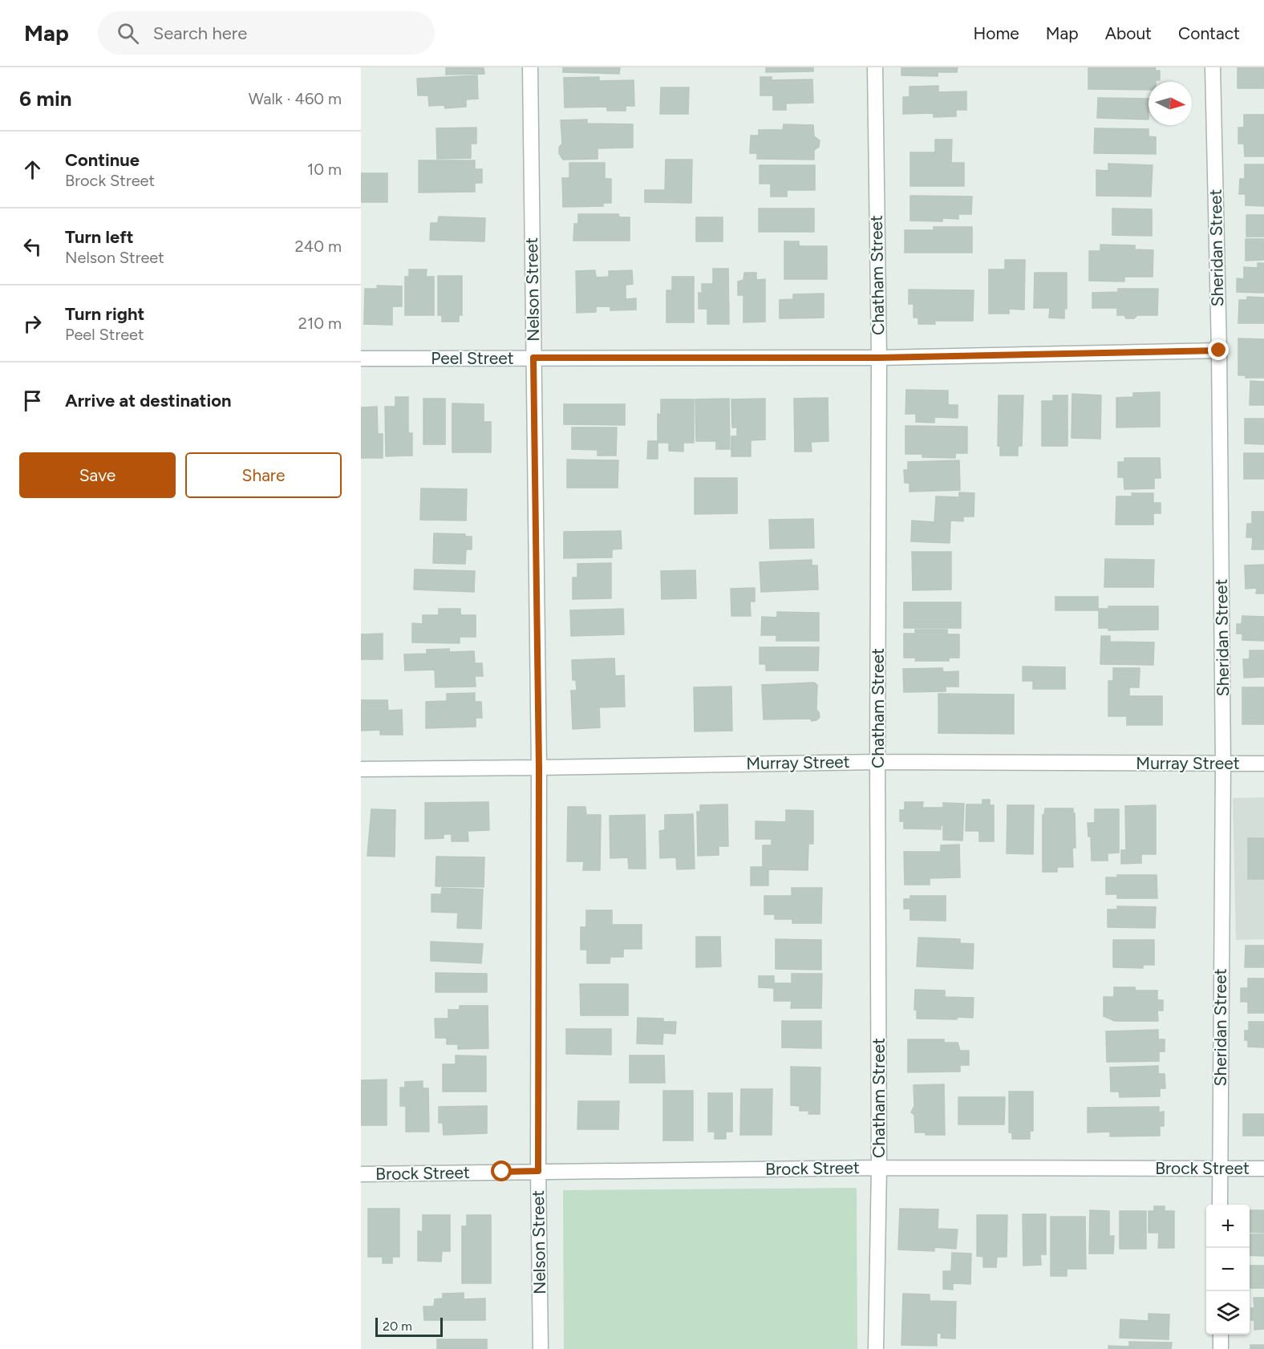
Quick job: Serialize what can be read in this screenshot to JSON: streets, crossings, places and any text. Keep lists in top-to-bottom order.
{
  "streets": {
    "street": [
      "Sheridan Street",
      "Chatham Street",
      "Nelson Street",
      "Peel Street",
      "Murray Street",
      "Brock Street"
    ]
  },
  "crossings": [
    ["Sheridan Street", "Peel Street"],
    ["Sheridan Street", "Murray Street"],
    ["Sheridan Street", "Brock Street"],
    ["Chatham Street", "Peel Street"],
    ["Chatham Street", "Murray Street"],
    ["Chatham Street", "Brock Street"],
    ["Nelson Street", "Peel Street"],
    ["Nelson Street", "Murray Street"],
    ["Nelson Street", "Brock Street"]
  ],
  "scale_bar": "20 m",
  "north": "right",
  "page": {
    "header": "Map",
    "search": "Search here",
    "nav": [
      "Home",
      "Map",
      "About",
      "Contact"
    ],
    "heading": ["6 min", "Walk · 460 m"],
    "list": [
      ["Continue", "Brock Street", "10 m"],
      ["Turn left", "Nelson Street", "240 m"],
      ["Turn right", "Peel Street", "210 m"],
      "Arrive at destination"
    ],
    "buttons": ["Save", "Share"],
    "map_buttons": ["+", "−"],
    "scale": "20 m"
  }
}
